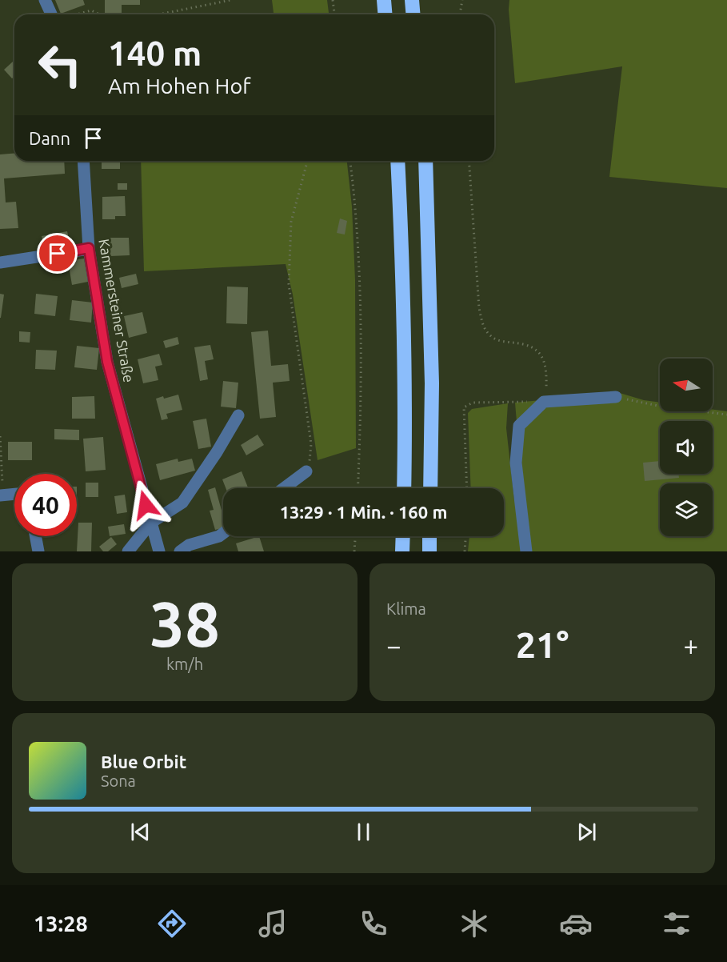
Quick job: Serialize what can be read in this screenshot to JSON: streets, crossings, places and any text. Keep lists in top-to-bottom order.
{
  "streets": {
    "street": ["Kammersteiner Straße"]
  },
  "north": "left",
  "page": {
    "turn": ["140 m", "Am Hohen Hof"],
    "then": "Dann",
    "limit": "40",
    "trip": "13:29 · 1 Min. · 160 m",
    "tile": [
      ["38", "km/h"],
      "Klima"
    ],
    "heat": ["−", "21°", "+"],
    "song": ["Blue Orbit", "Sona"],
    "tabs": "13:28"
  }
}
